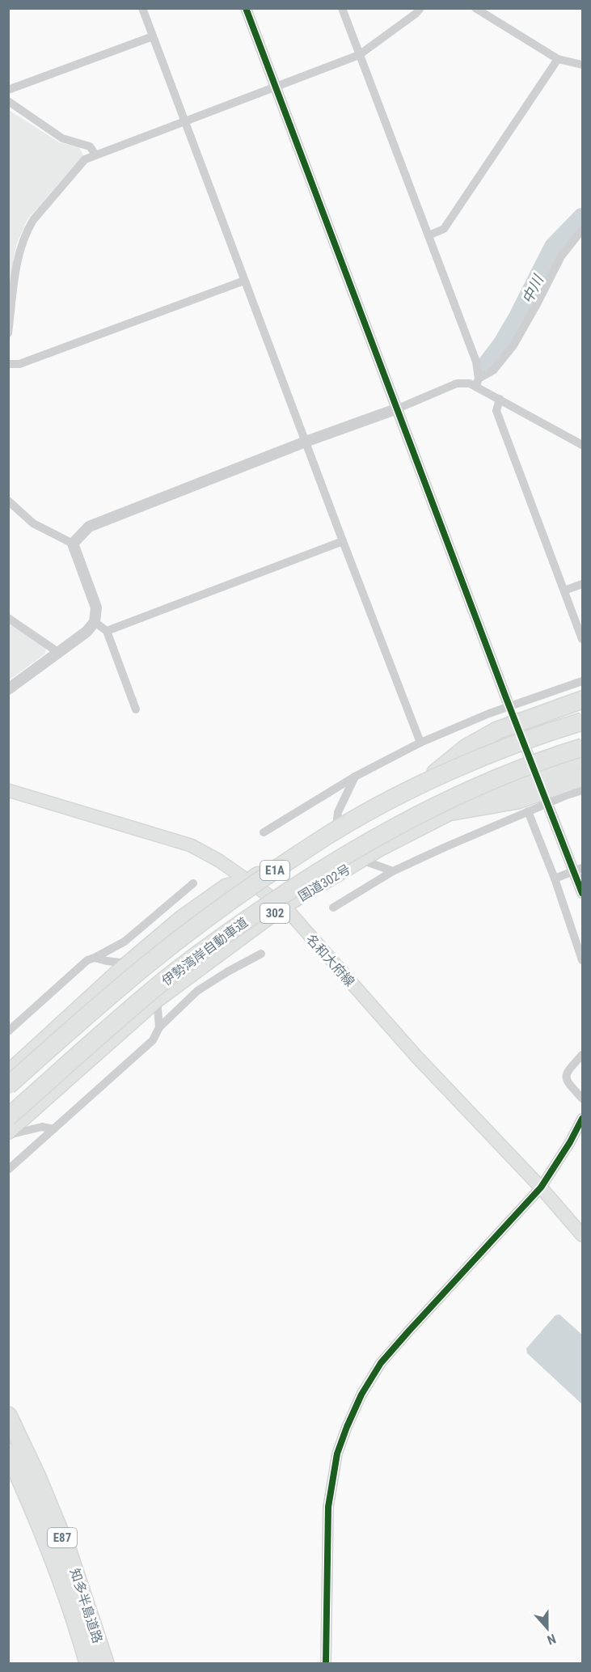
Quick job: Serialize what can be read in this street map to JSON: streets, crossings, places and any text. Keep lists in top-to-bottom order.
{
  "streets": {
    "highway": [
      "E1A",
      "国道302号",
      "302",
      "伊勢湾岸自動車道",
      "E87",
      "知多半島道路"
    ],
    "main road": ["名和大府線"]
  },
  "crossings": [
    ["国道302号", "名和大府線"]
  ],
  "water": ["中川"],
  "north": "bottom"
}
